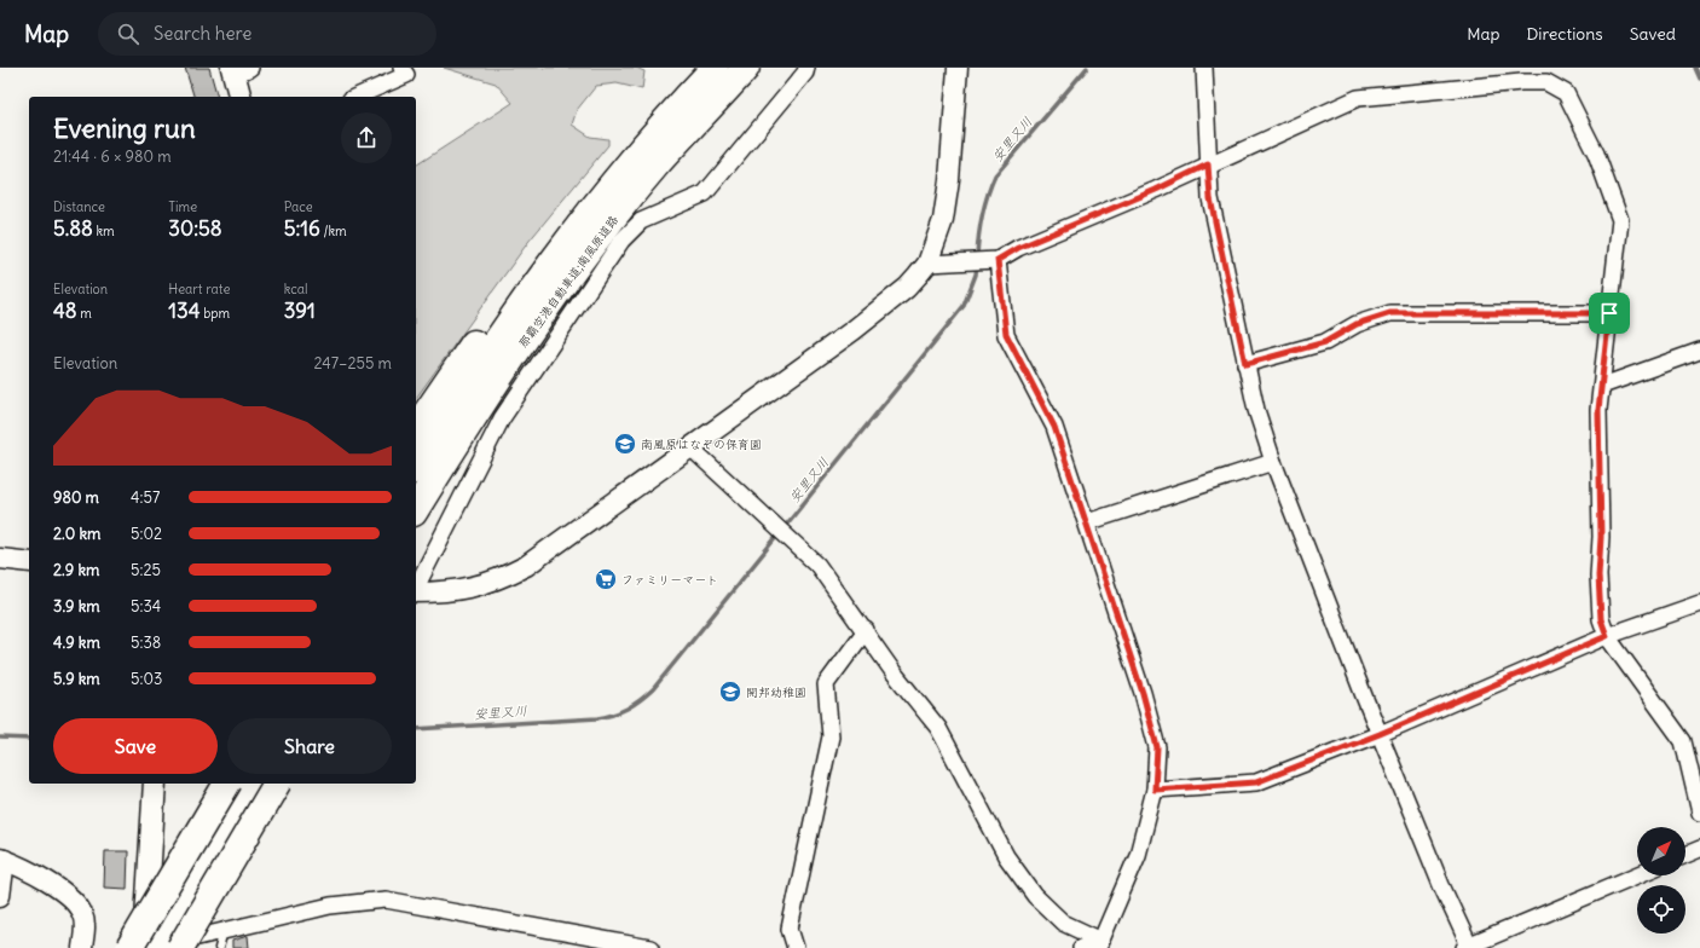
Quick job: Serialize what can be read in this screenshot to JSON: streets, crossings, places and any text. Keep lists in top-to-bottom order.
{
  "streets": {
    "highway": ["那覇空港自動車道;南風原道路"]
  },
  "water": ["安里又川"],
  "places": {
    "school or university": ["南風原はなぞの保育園", "開邦幼稚園"],
    "supermarket": ["ファミリーマート"]
  },
  "north": "top right",
  "page": {
    "header": "Map",
    "search": "Search here",
    "nav": ["Map", "Directions", "Saved"],
    "heading": ["Evening run", "21:44 · 6 × 980 m"],
    "stats": [
      ["Distance", "5.88 km"],
      ["Time", "30:58"],
      ["Pace", "5:16 /km"],
      ["Elevation", "48 m"],
      ["Heart rate", "134 bpm"],
      ["kcal", "391"]
    ],
    "chart": ["Elevation", "247–255 m"],
    "list": [
      {
        "name": "980 m",
        "note": "4:57"
      },
      {
        "name": "2.0 km",
        "note": "5:02"
      },
      {
        "name": "2.9 km",
        "note": "5:25"
      },
      {
        "name": "3.9 km",
        "note": "5:34"
      },
      {
        "name": "4.9 km",
        "note": "5:38"
      },
      {
        "name": "5.9 km",
        "note": "5:03"
      }
    ],
    "buttons": ["Save", "Share"]
  }
}
